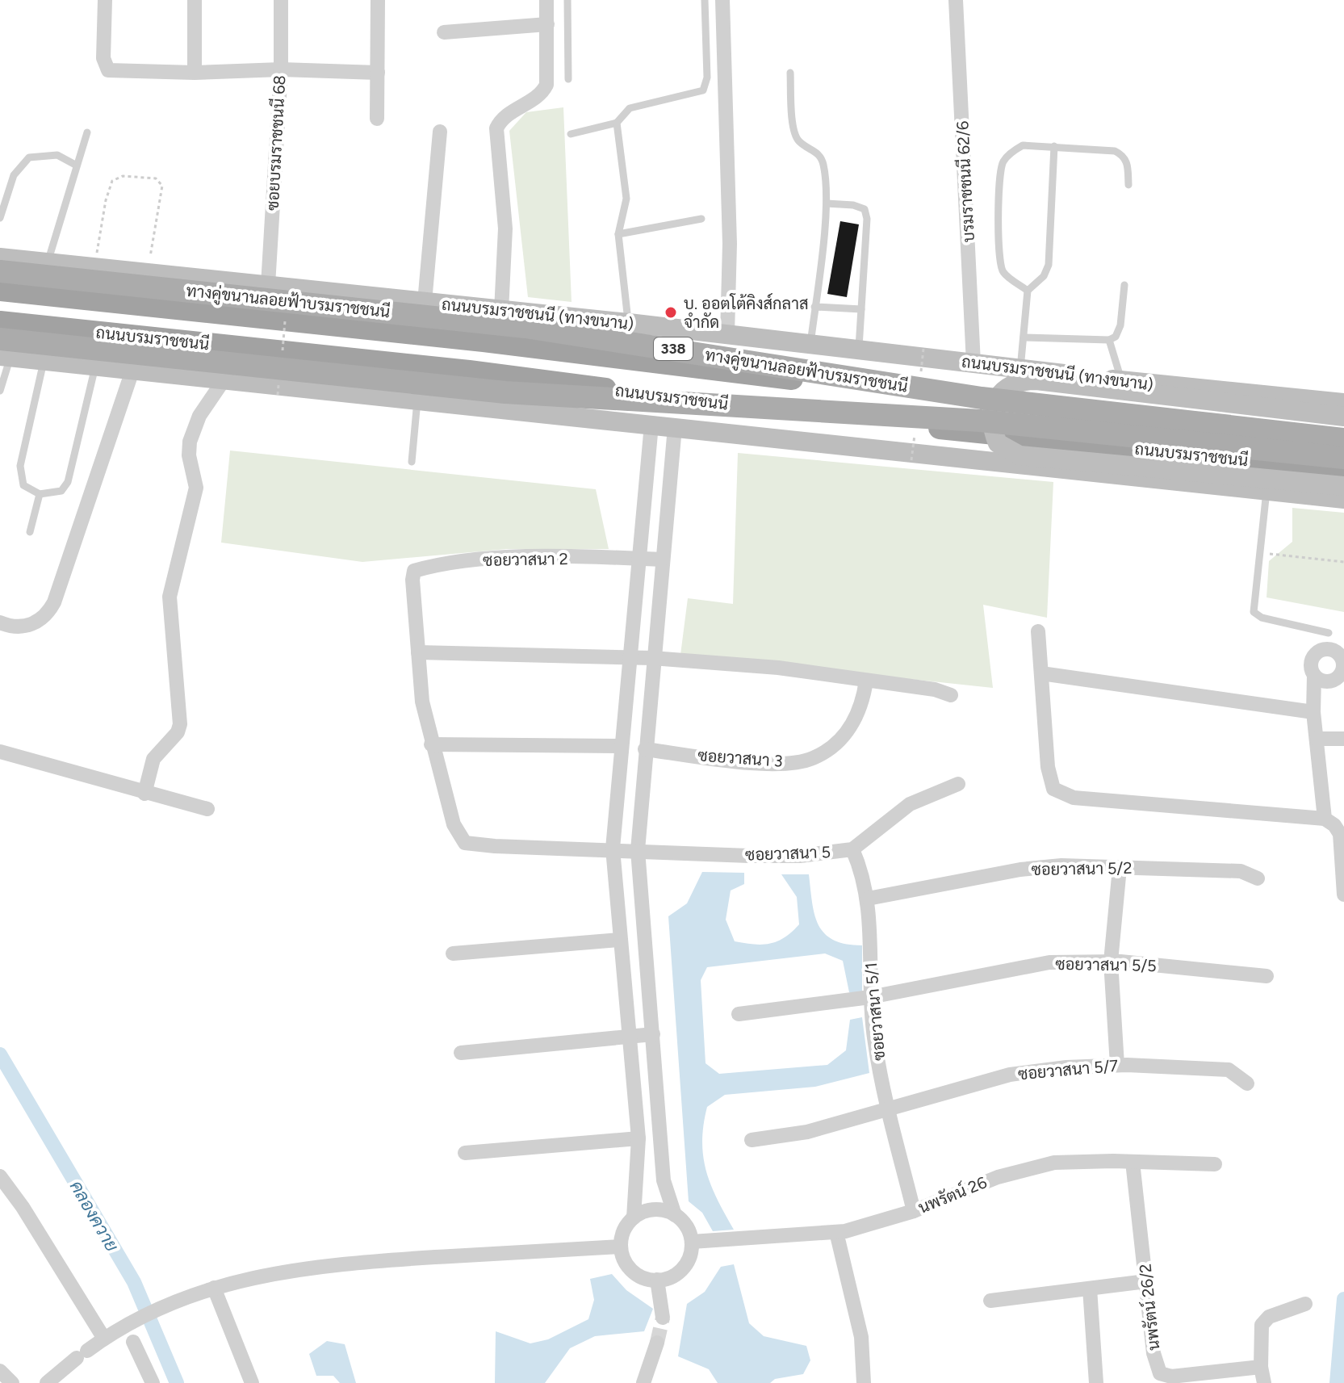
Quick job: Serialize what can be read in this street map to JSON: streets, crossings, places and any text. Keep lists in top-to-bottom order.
{
  "streets": {
    "highway": ["ถนนบรมราชชนนี", "338"],
    "main road": ["ทางคู่ขนานลอยฟ้าบรมราชชนนี", "ถนนบรมราชชนนี (ทางขนาน)"],
    "street": [
      "ซอยบรมราชชนนี 68",
      "บรมราชชนนี 62/6",
      "ซอยวาสนา 2",
      "ซอยวาสนา 3",
      "ซอยวาสนา 5",
      "ซอยวาสนา 5/2",
      "ซอยวาสนา 5/5",
      "ซอยวาสนา 5/1",
      "ซอยวาสนา 5/7",
      "นพรัตน์ 26",
      "นพรัตน์ 26/2"
    ]
  },
  "crossings": [
    ["ซอยบรมราชชนนี 68", "ถนนบรมราชชนนี (ทางขนาน)"],
    ["บรมราชชนนี 62/6", "ถนนบรมราชชนนี (ทางขนาน)"],
    ["ซอยวาสนา 5", "ซอยวาสนา 5/1"],
    ["ซอยวาสนา 5/2", "ซอยวาสนา 5/1"],
    ["ซอยวาสนา 5/5", "ซอยวาสนา 5/1"],
    ["ซอยวาสนา 5/1", "ซอยวาสนา 5/7"],
    ["ซอยวาสนา 5/1", "นพรัตน์ 26"],
    ["นพรัตน์ 26", "นพรัตน์ 26/2"]
  ],
  "water": ["คลองควาย"],
  "places": ["บ. ออตโต้คิงส์กลาส จำกัด"]
}
